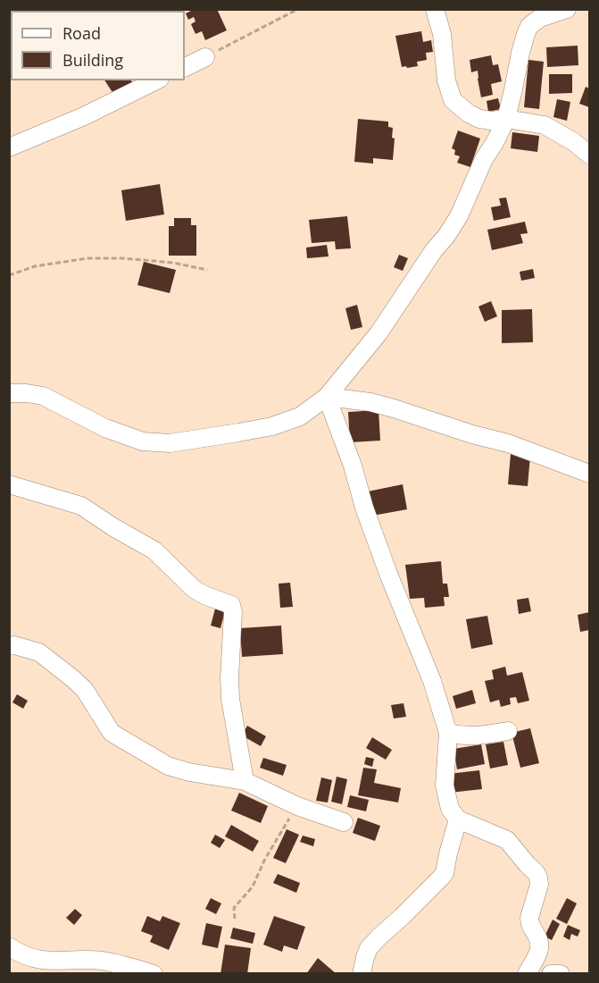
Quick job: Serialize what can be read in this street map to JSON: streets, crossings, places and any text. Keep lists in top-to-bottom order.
{
  "legend": ["Road", "Building"]
}
